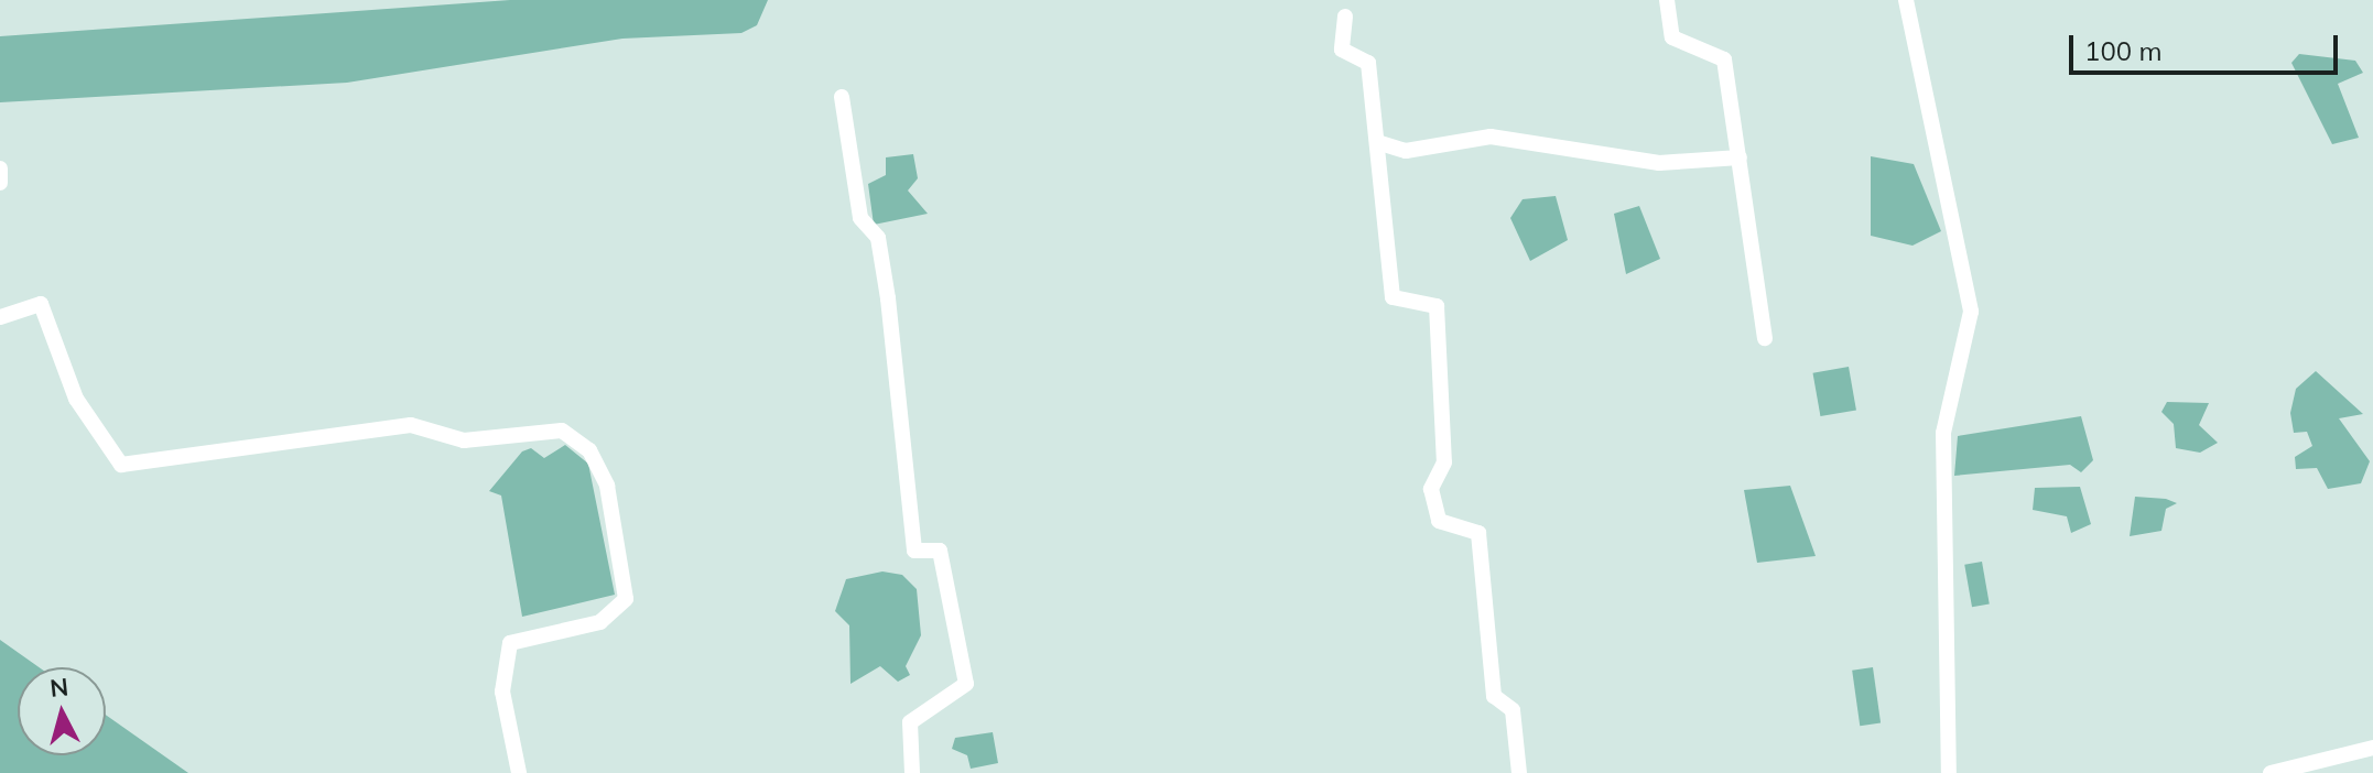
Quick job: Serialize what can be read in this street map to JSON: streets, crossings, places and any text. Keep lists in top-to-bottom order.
{
  "scale_bar": "100 m",
  "north": "top"
}
